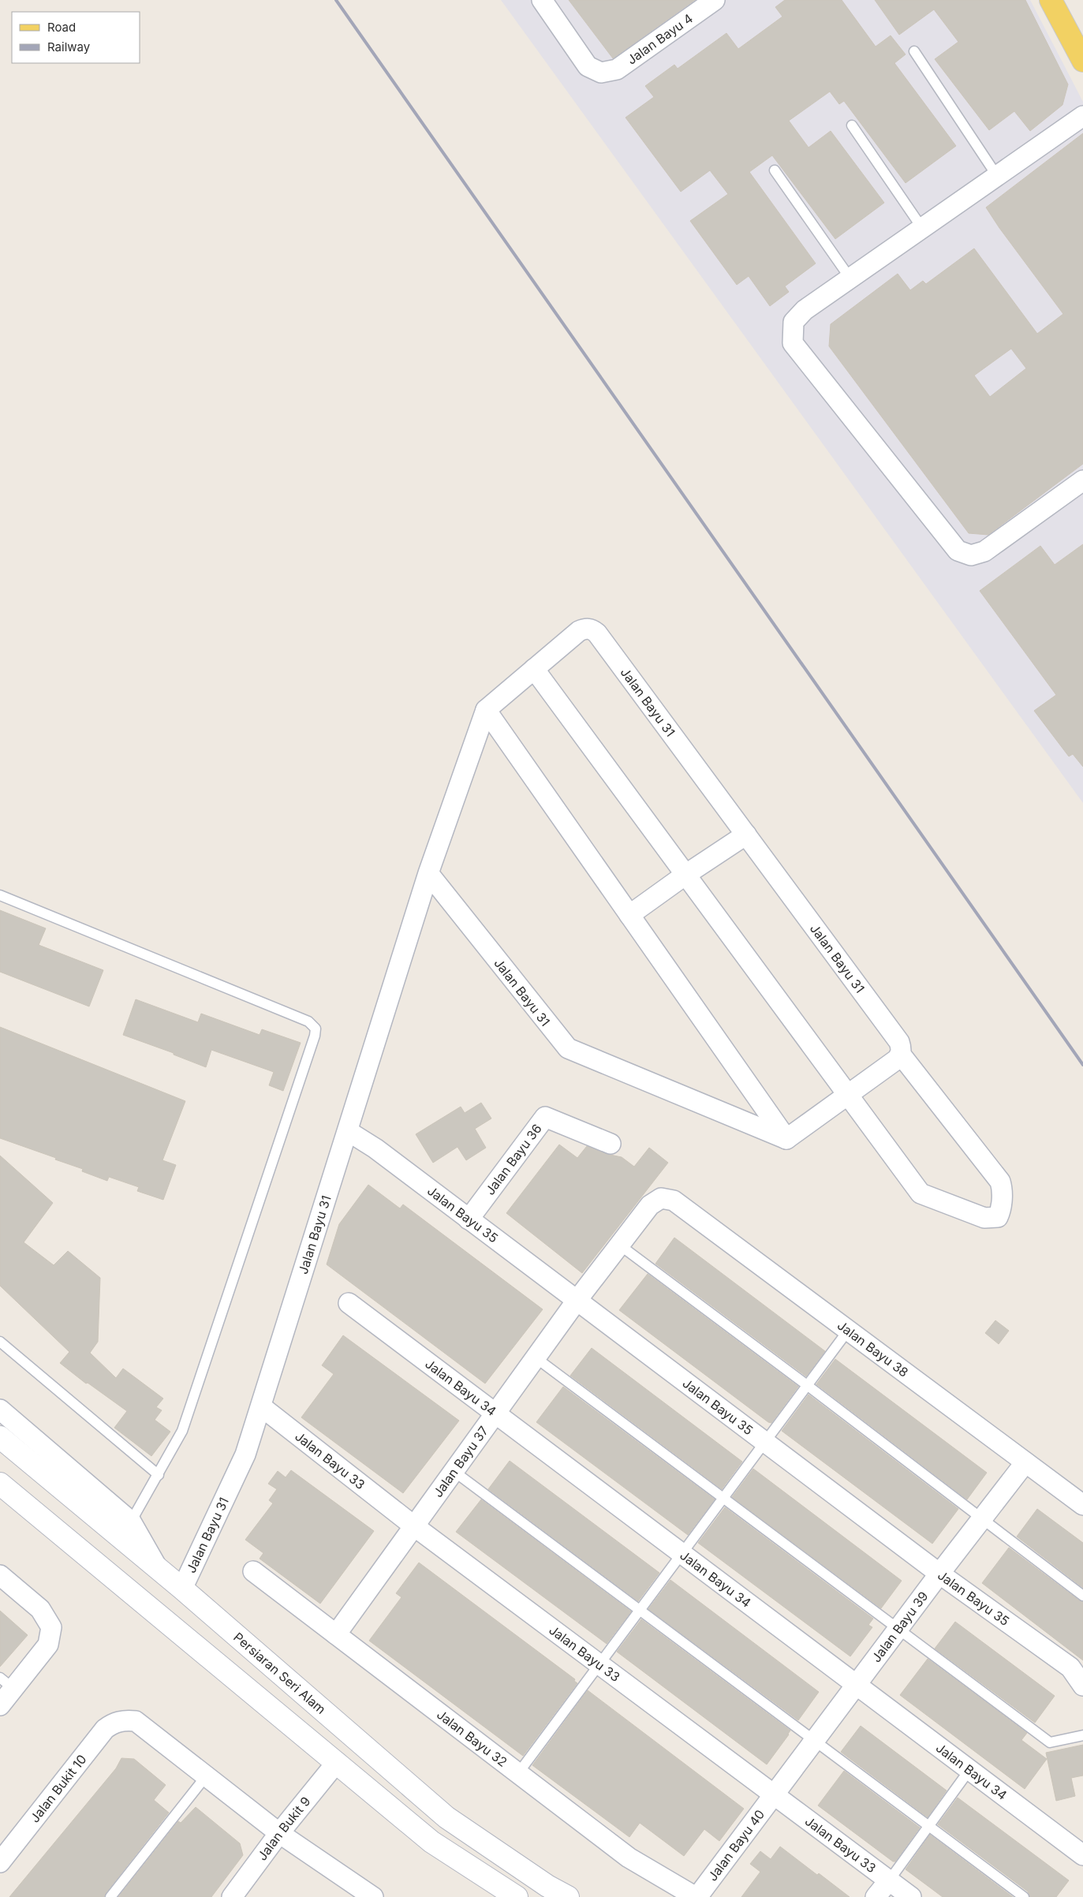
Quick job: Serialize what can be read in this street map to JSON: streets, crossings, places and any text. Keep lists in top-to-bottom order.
{
  "streets": {
    "main road": ["Persiaran Seri Alam"],
    "street": [
      "Jalan Bayu 4",
      "Jalan Bayu 31",
      "Jalan Bayu 36",
      "Jalan Bayu 35",
      "Jalan Bayu 38",
      "Jalan Bayu 34",
      "Jalan Bayu 33",
      "Jalan Bayu 37",
      "Jalan Bayu 39",
      "Jalan Bayu 32",
      "Jalan Bukit 10",
      "Jalan Bukit 9",
      "Jalan Bayu 40"
    ]
  },
  "crossings": [
    ["Jalan Bayu 31", "Jalan Bayu 35"],
    ["Jalan Bayu 31", "Jalan Bayu 33"],
    ["Jalan Bayu 31", "Persiaran Seri Alam"],
    ["Jalan Bayu 36", "Jalan Bayu 35"],
    ["Jalan Bayu 35", "Jalan Bayu 37"],
    ["Jalan Bayu 35", "Jalan Bayu 39"],
    ["Jalan Bayu 38", "Jalan Bayu 37"],
    ["Jalan Bayu 38", "Jalan Bayu 39"],
    ["Jalan Bayu 34", "Jalan Bayu 37"],
    ["Jalan Bayu 34", "Jalan Bayu 39"],
    ["Jalan Bayu 33", "Jalan Bayu 37"],
    ["Jalan Bayu 33", "Jalan Bayu 39"],
    ["Jalan Bayu 33", "Jalan Bayu 40"],
    ["Jalan Bayu 37", "Jalan Bayu 32"],
    ["Jalan Bayu 39", "Jalan Bayu 40"],
    ["Jalan Bayu 32", "Jalan Bayu 40"]
  ],
  "legend": ["Road", "Railway"]
}
